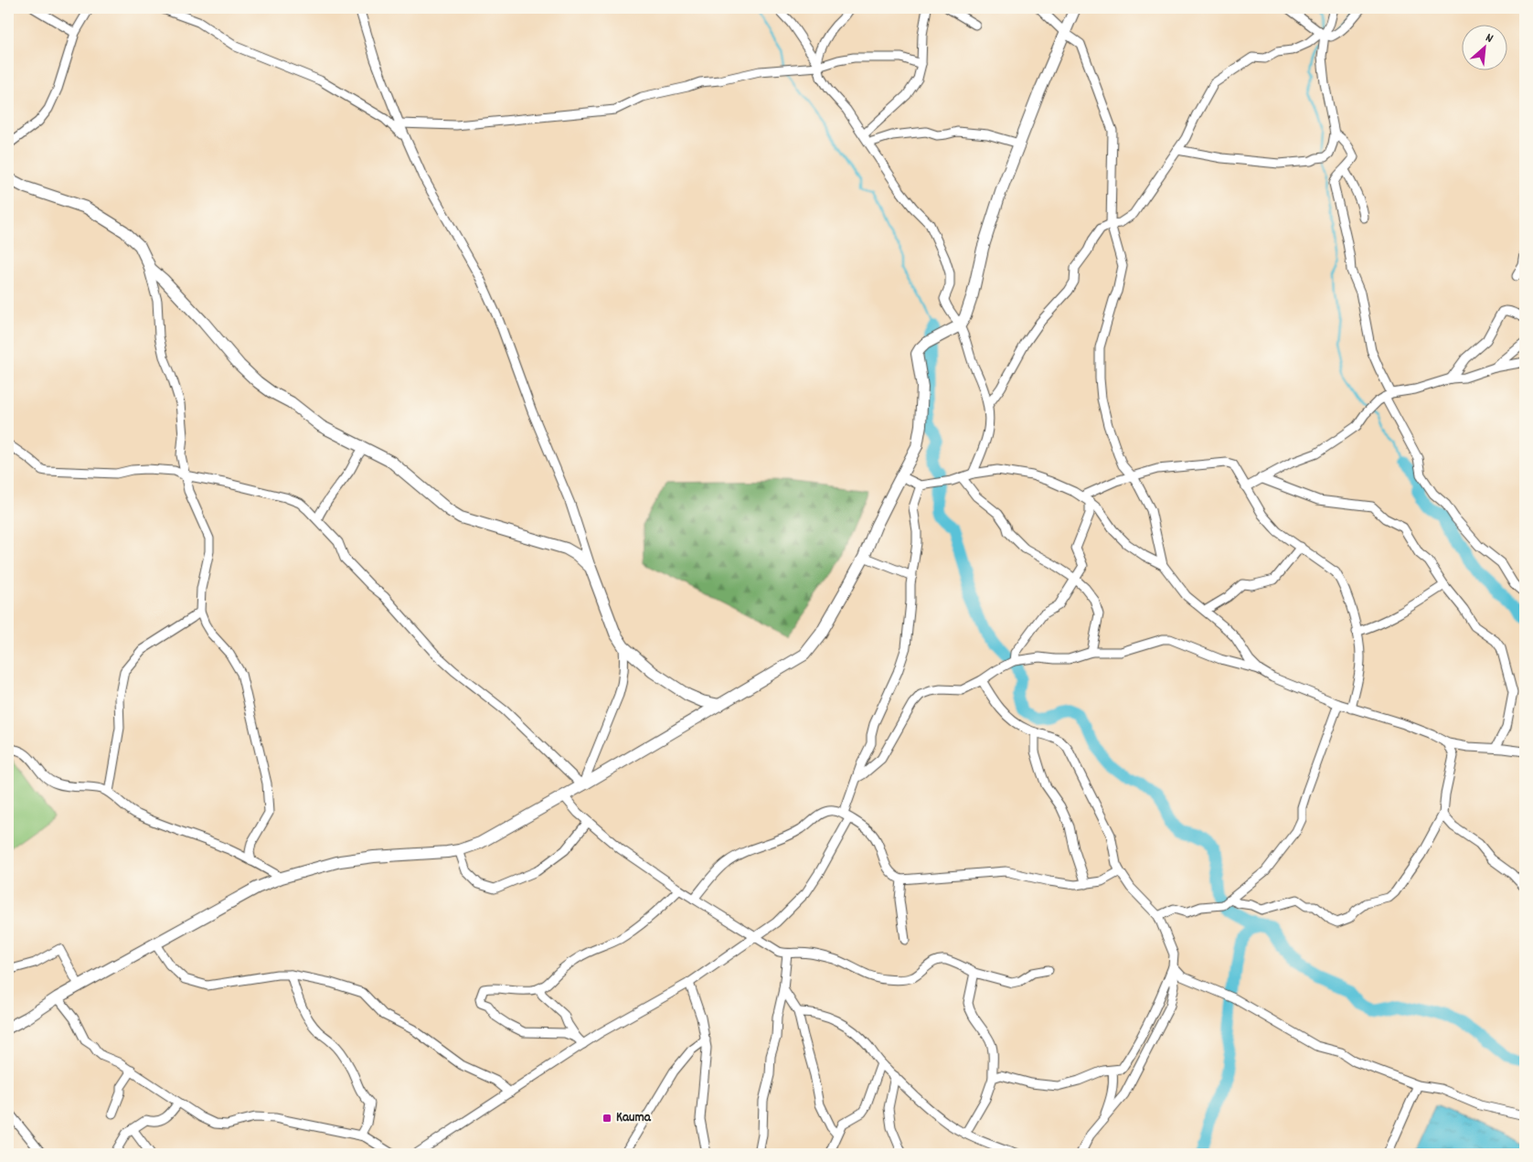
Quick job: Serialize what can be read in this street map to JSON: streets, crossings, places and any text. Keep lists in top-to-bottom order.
{
  "places": {
    "transit": ["Kauma"]
  },
  "north": "top right"
}
